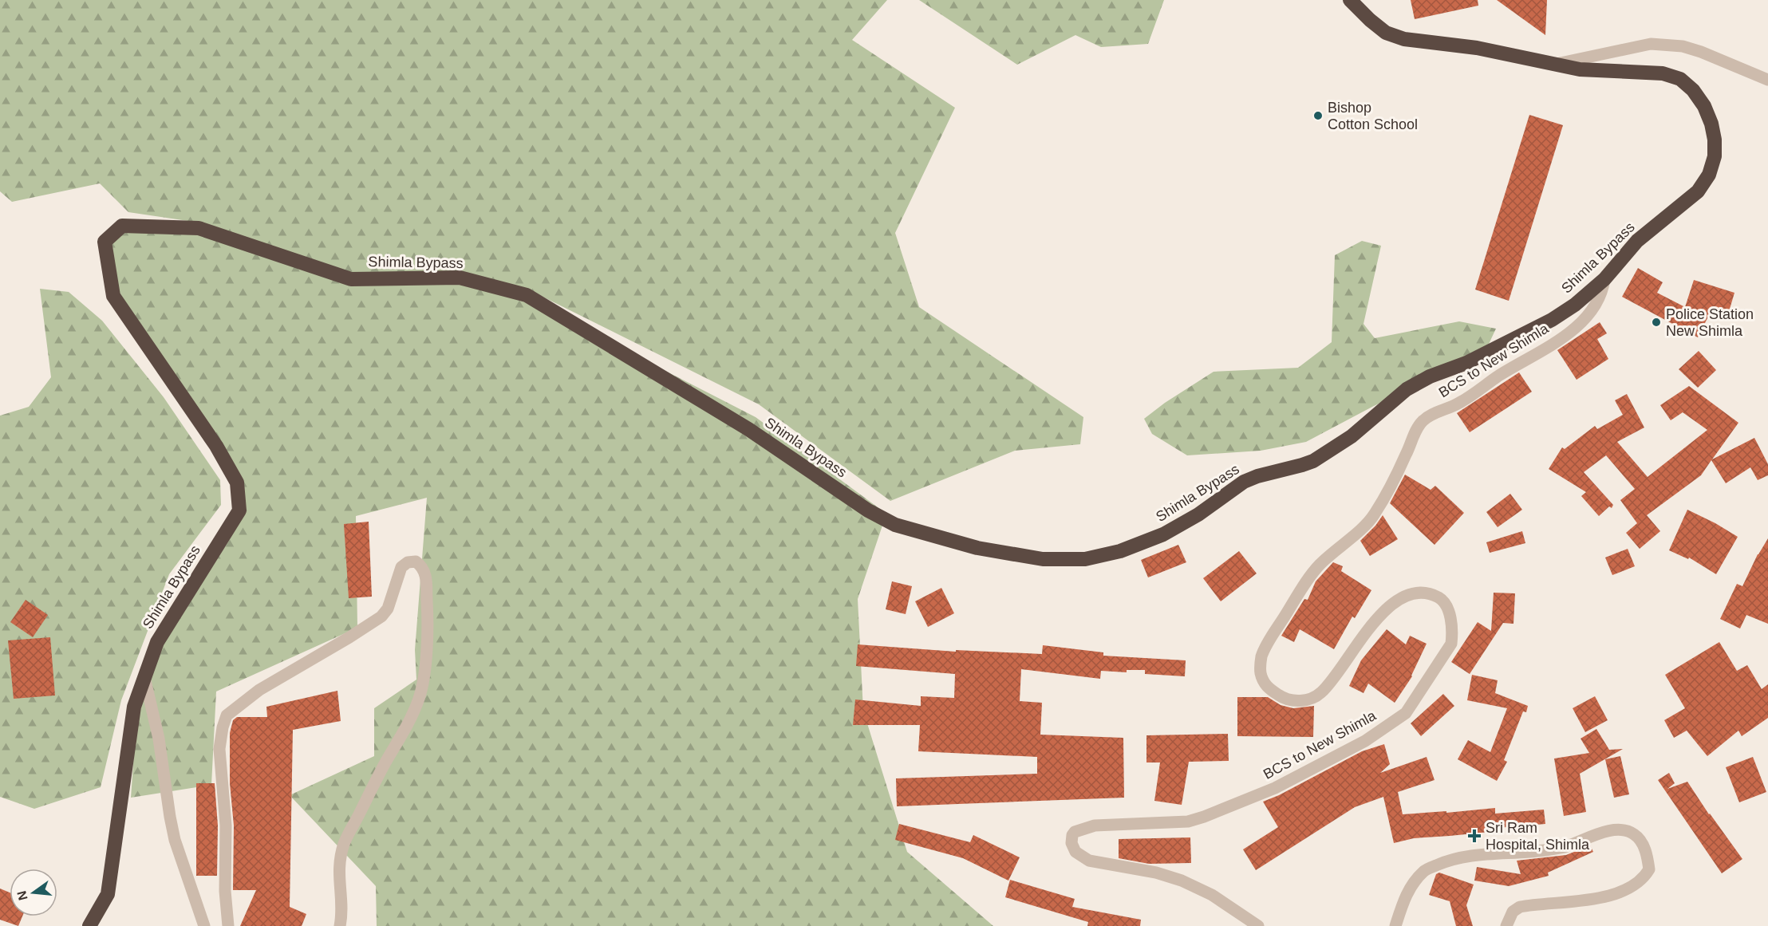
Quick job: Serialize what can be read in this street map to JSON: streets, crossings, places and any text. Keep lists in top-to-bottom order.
{
  "streets": {
    "highway": ["Shimla Bypass"],
    "street": ["BCS to New Shimla"]
  },
  "crossings": [
    ["Shimla Bypass", "BCS to New Shimla"]
  ],
  "places": {
    "other": ["Bishop Cotton School", "Police Station New Shimla"],
    "health": ["Sri Ram Hospital, Shimla"]
  },
  "north": "left"
}
